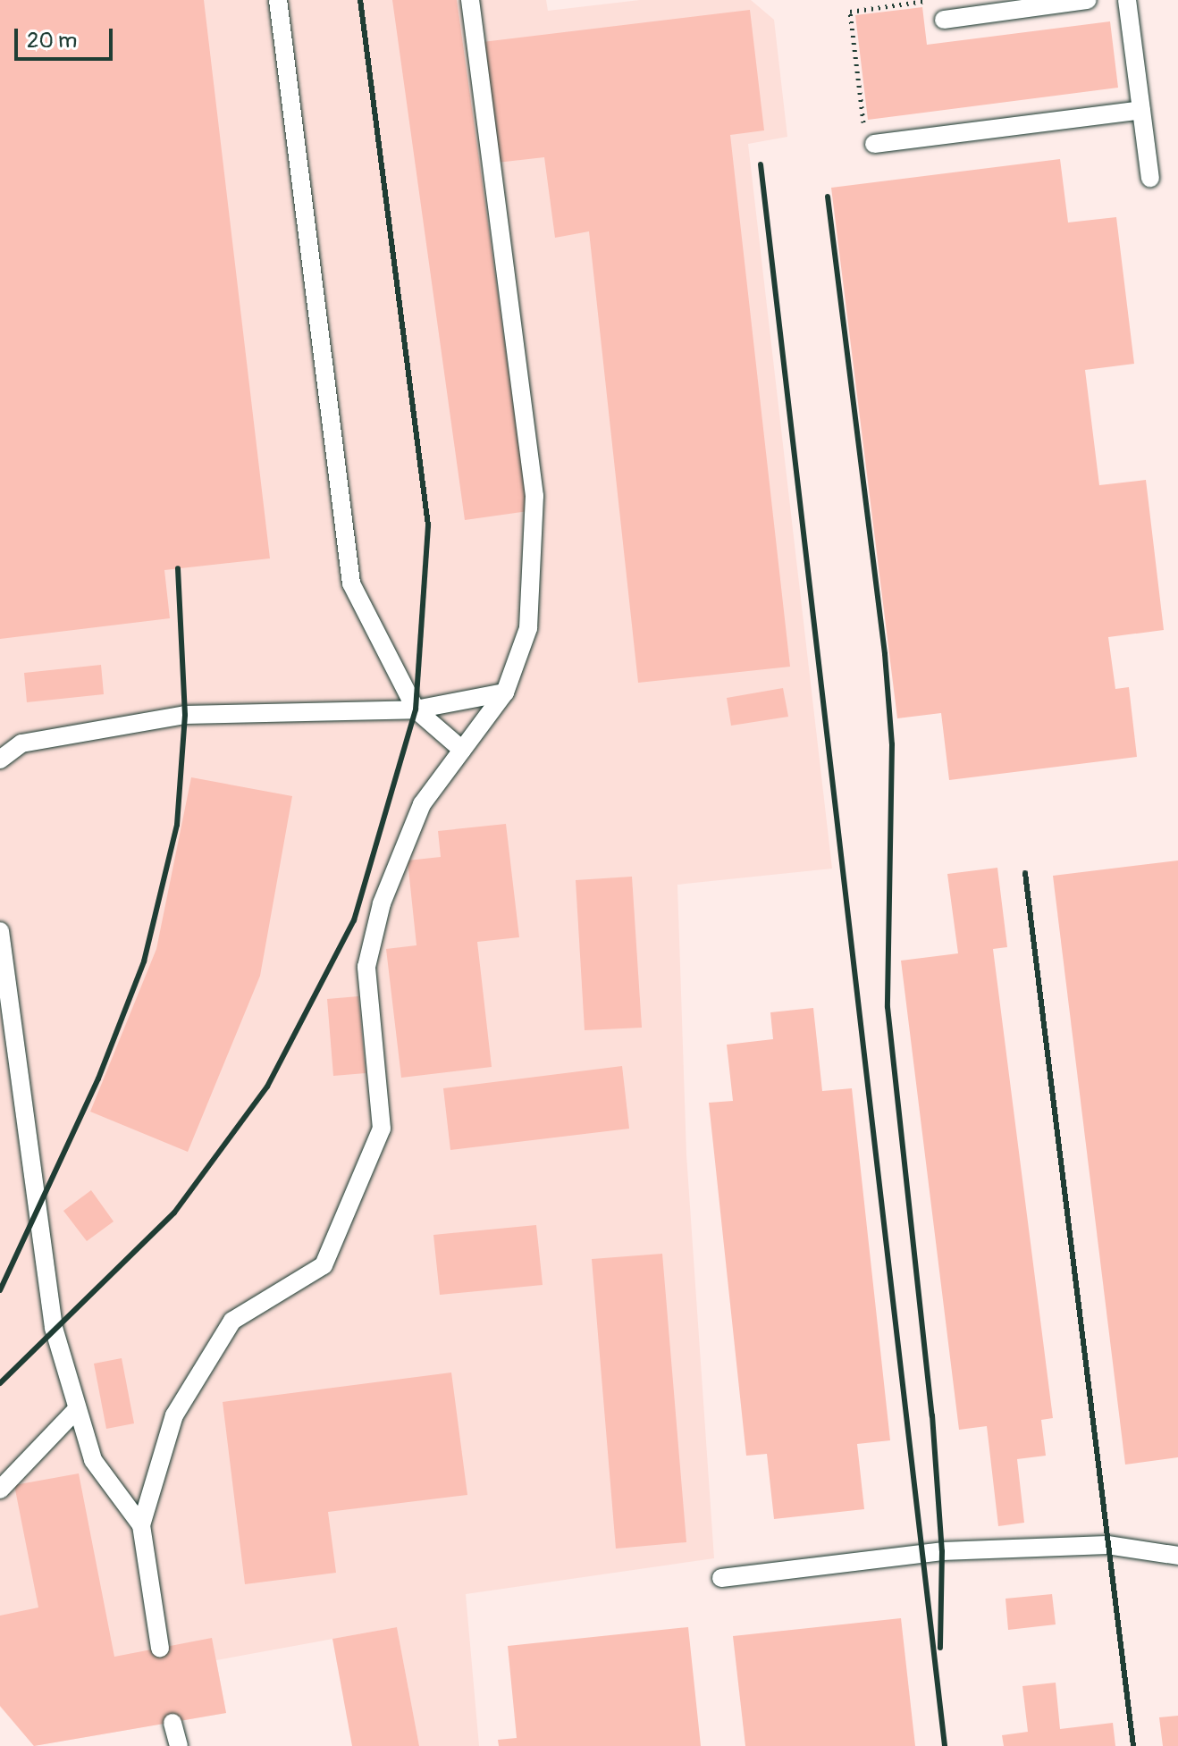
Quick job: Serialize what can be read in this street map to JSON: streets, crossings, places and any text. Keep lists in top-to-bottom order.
{
  "scale_bar": "20 m"
}
